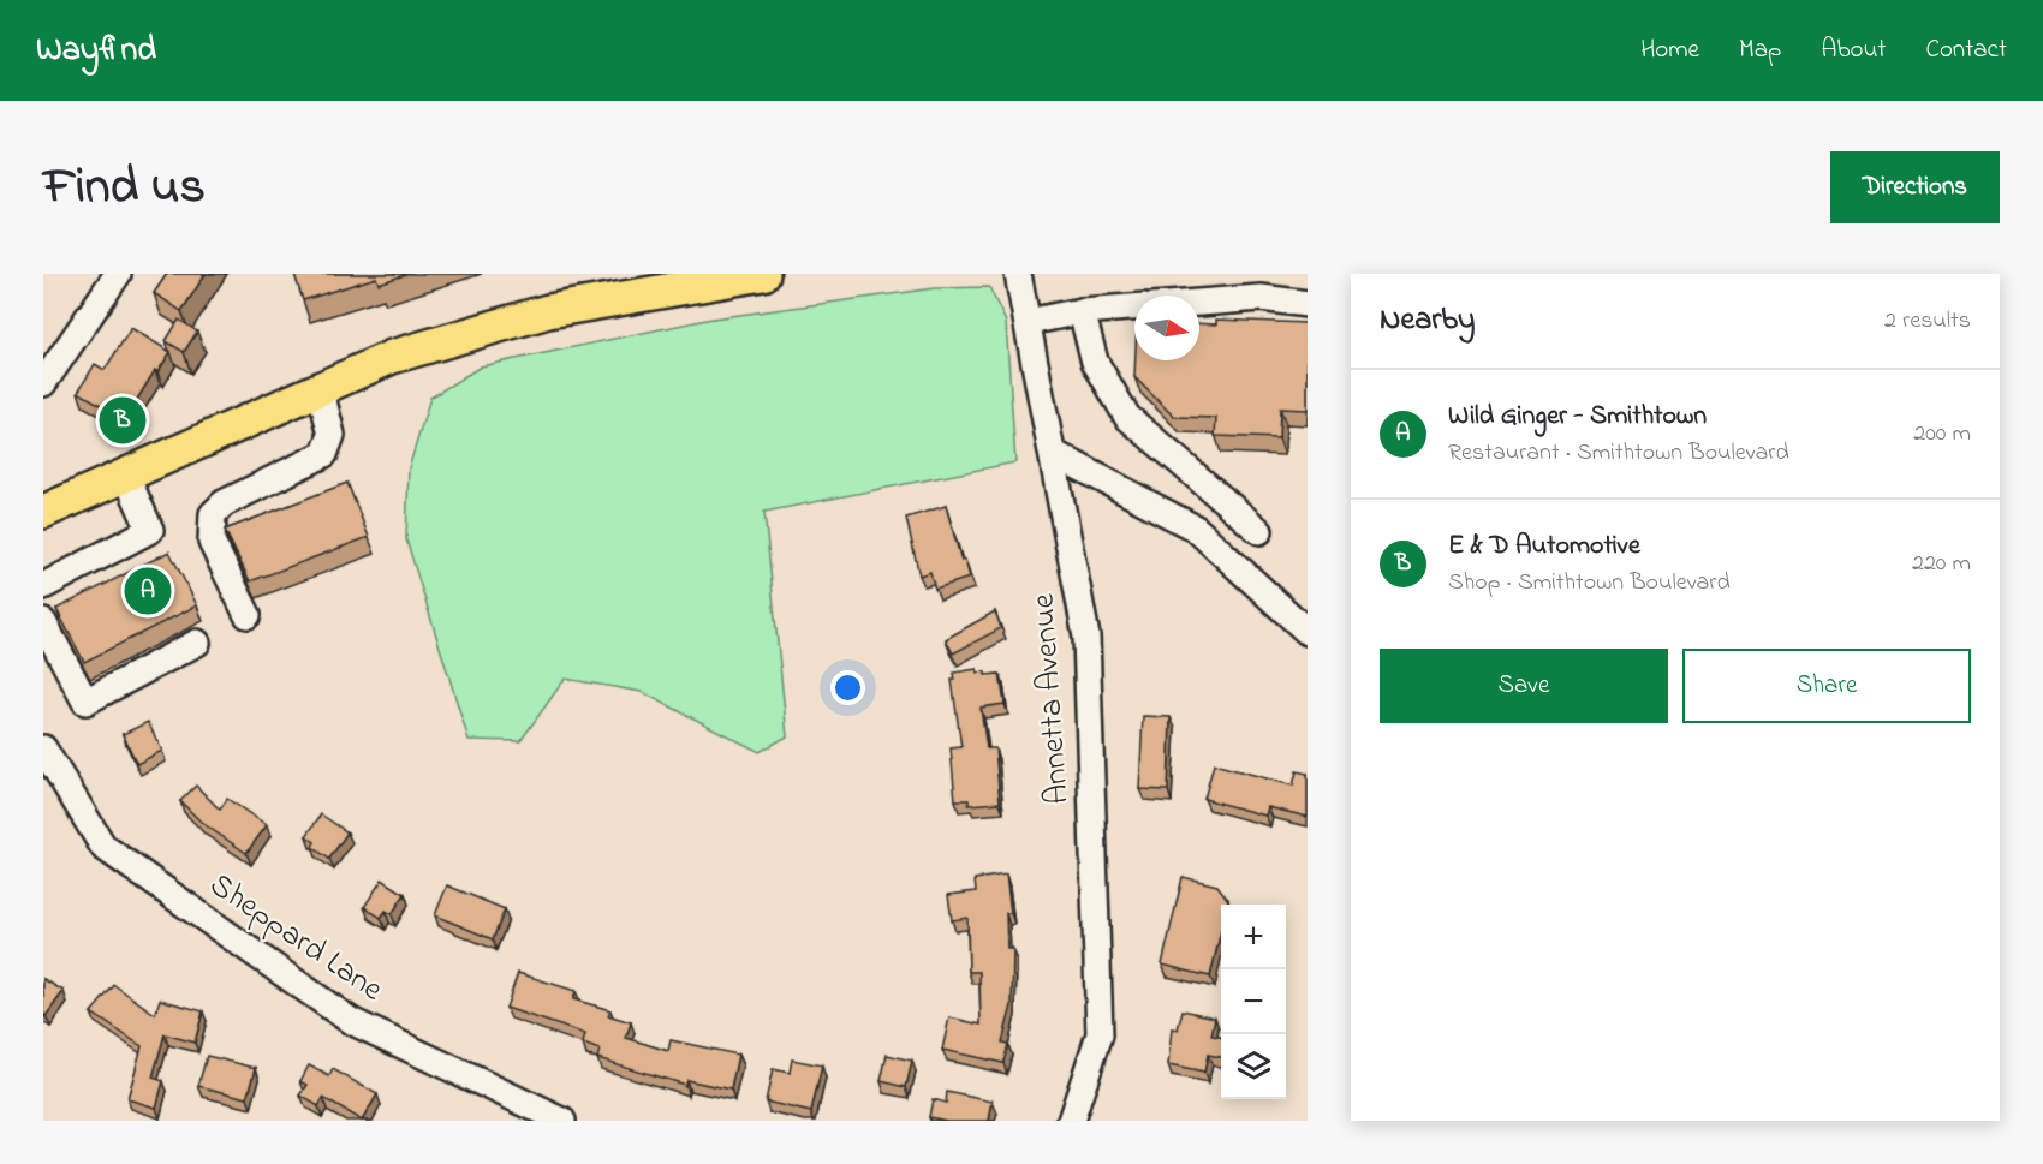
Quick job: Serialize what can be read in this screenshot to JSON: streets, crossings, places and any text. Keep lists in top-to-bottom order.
{
  "streets": {
    "street": ["Annetta Avenue", "Sheppard Lane"]
  },
  "north": "right",
  "page": {
    "header": "Wayfind",
    "nav": [
      "Home",
      "Map",
      "About",
      "Contact"
    ],
    "title": "Find us",
    "buttons": [
      "Directions",
      ["Save", "Share"]
    ],
    "heading": ["Nearby", "2 results"],
    "list": [
      {
        "mark": "A",
        "name": "Wild Ginger - Smithtown",
        "note": "Restaurant · Smithtown Boulevard",
        "value": "200 m"
      },
      {
        "mark": "B",
        "name": "E & D Automotive",
        "note": "Shop · Smithtown Boulevard",
        "value": "220 m"
      }
    ],
    "pins": ["B", "A"],
    "map_buttons": ["+", "−"]
  }
}
